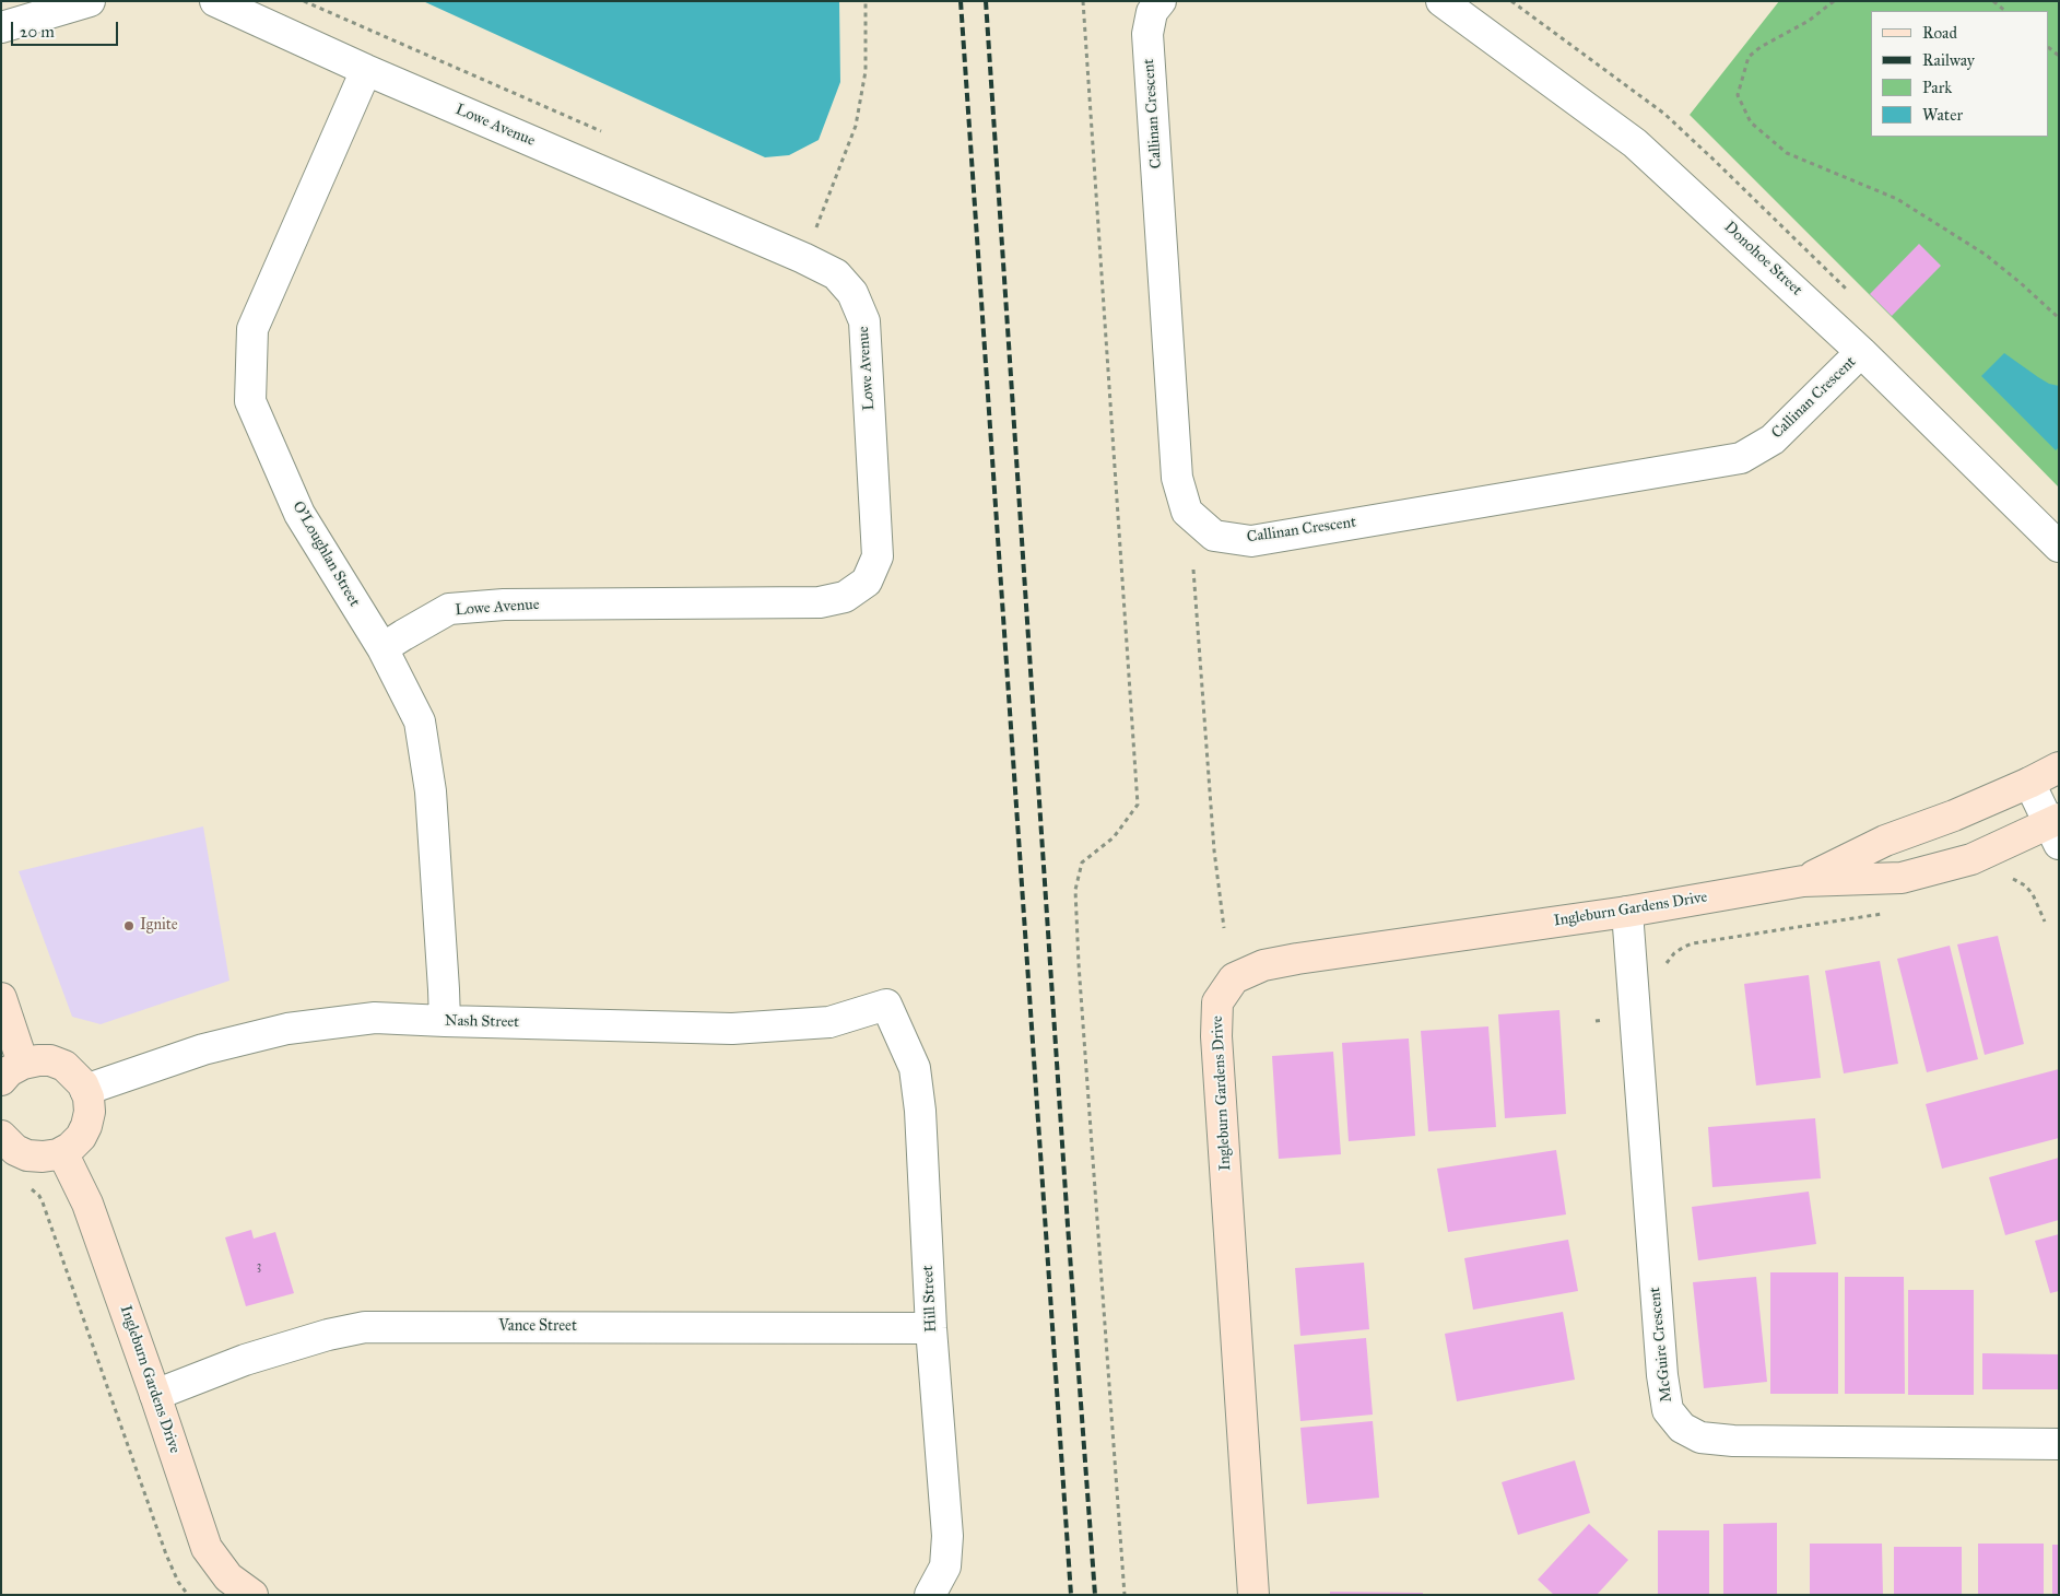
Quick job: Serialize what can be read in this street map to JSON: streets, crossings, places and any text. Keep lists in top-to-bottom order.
{
  "streets": {
    "street": [
      "Callinan Crescent",
      "Lowe Avenue",
      "Donohoe Street",
      "O'Loughlan Street",
      "Ingleburn Gardens Drive",
      "Nash Street",
      "Hill Street",
      "Vance Street",
      "McGuire Crescent"
    ]
  },
  "crossings": [
    ["Callinan Crescent", "Donohoe Street"],
    ["Lowe Avenue", "O'Loughlan Street"],
    ["O'Loughlan Street", "Nash Street"],
    ["Ingleburn Gardens Drive", "Vance Street"],
    ["Ingleburn Gardens Drive", "McGuire Crescent"],
    ["Nash Street", "Hill Street"],
    ["Hill Street", "Vance Street"]
  ],
  "places": ["Ignite"],
  "house_numbers": ["3"],
  "legend": [
    "Road",
    "Railway",
    "Park",
    "Water"
  ],
  "scale_bar": "20 m"
}
